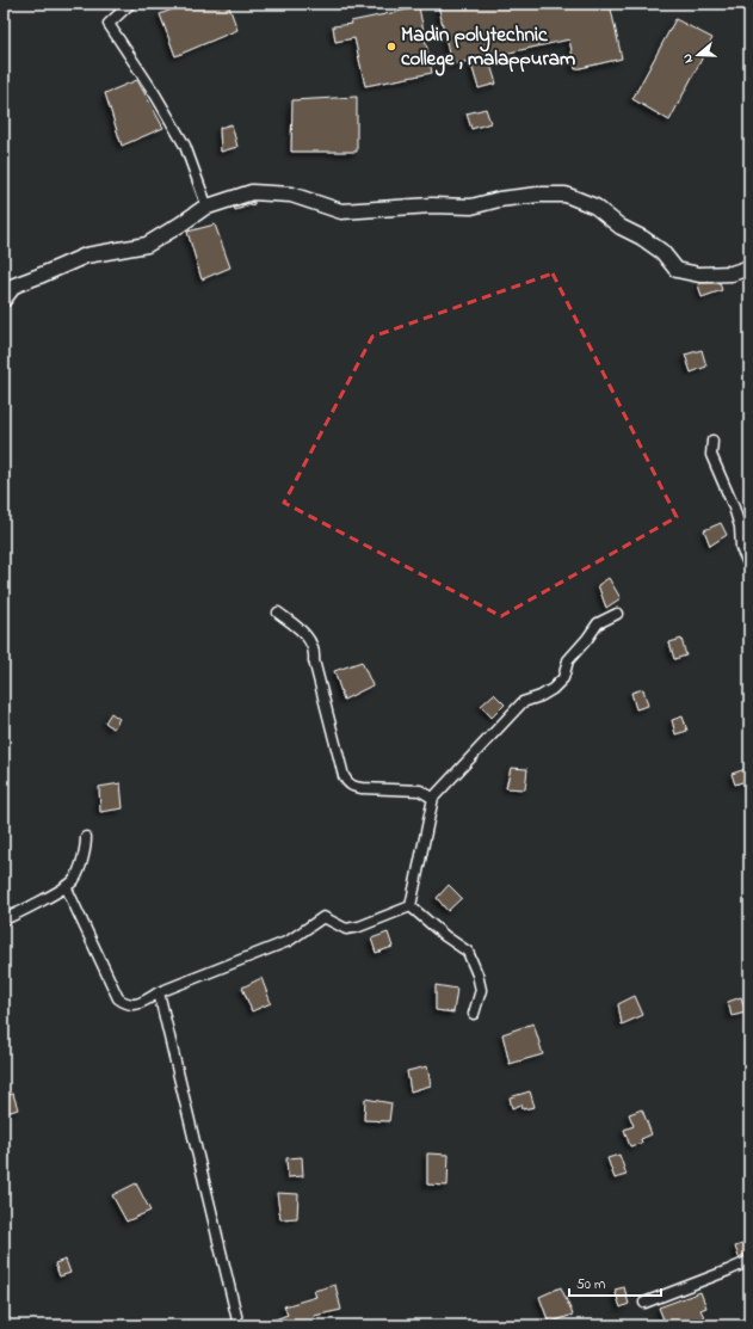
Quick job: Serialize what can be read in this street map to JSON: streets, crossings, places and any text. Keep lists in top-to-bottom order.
{
  "places": ["Madin polytechnic college , malappuram"],
  "scale_bar": "50 m",
  "north": "left"
}
